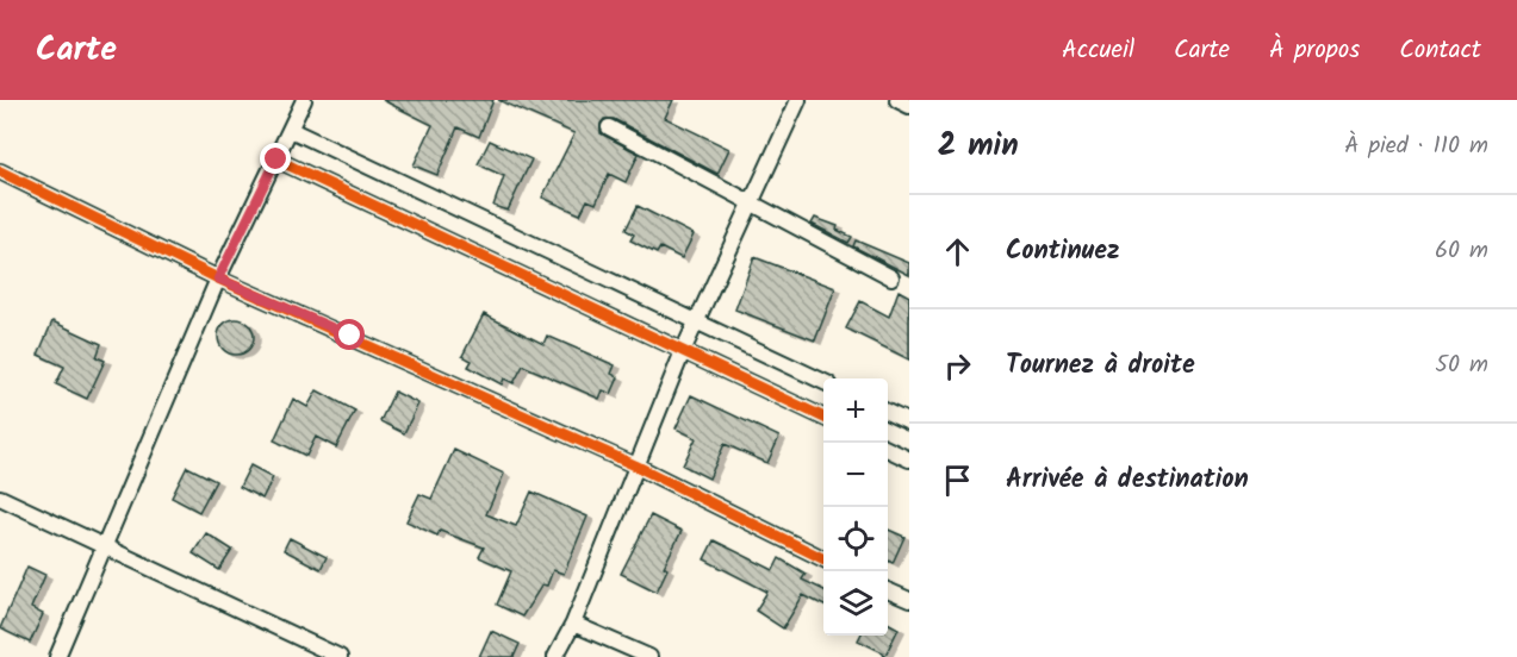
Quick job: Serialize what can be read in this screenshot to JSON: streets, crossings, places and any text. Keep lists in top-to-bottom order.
{
  "page": {
    "header": "Carte",
    "nav": [
      "Accueil",
      "Carte",
      "À propos",
      "Contact"
    ],
    "heading": ["2 min", "À pied · 110 m"],
    "list": [
      ["Continuez", "60 m"],
      ["Tournez à droite", "50 m"],
      "Arrivée à destination"
    ],
    "map_buttons": ["+", "−"]
  }
}
